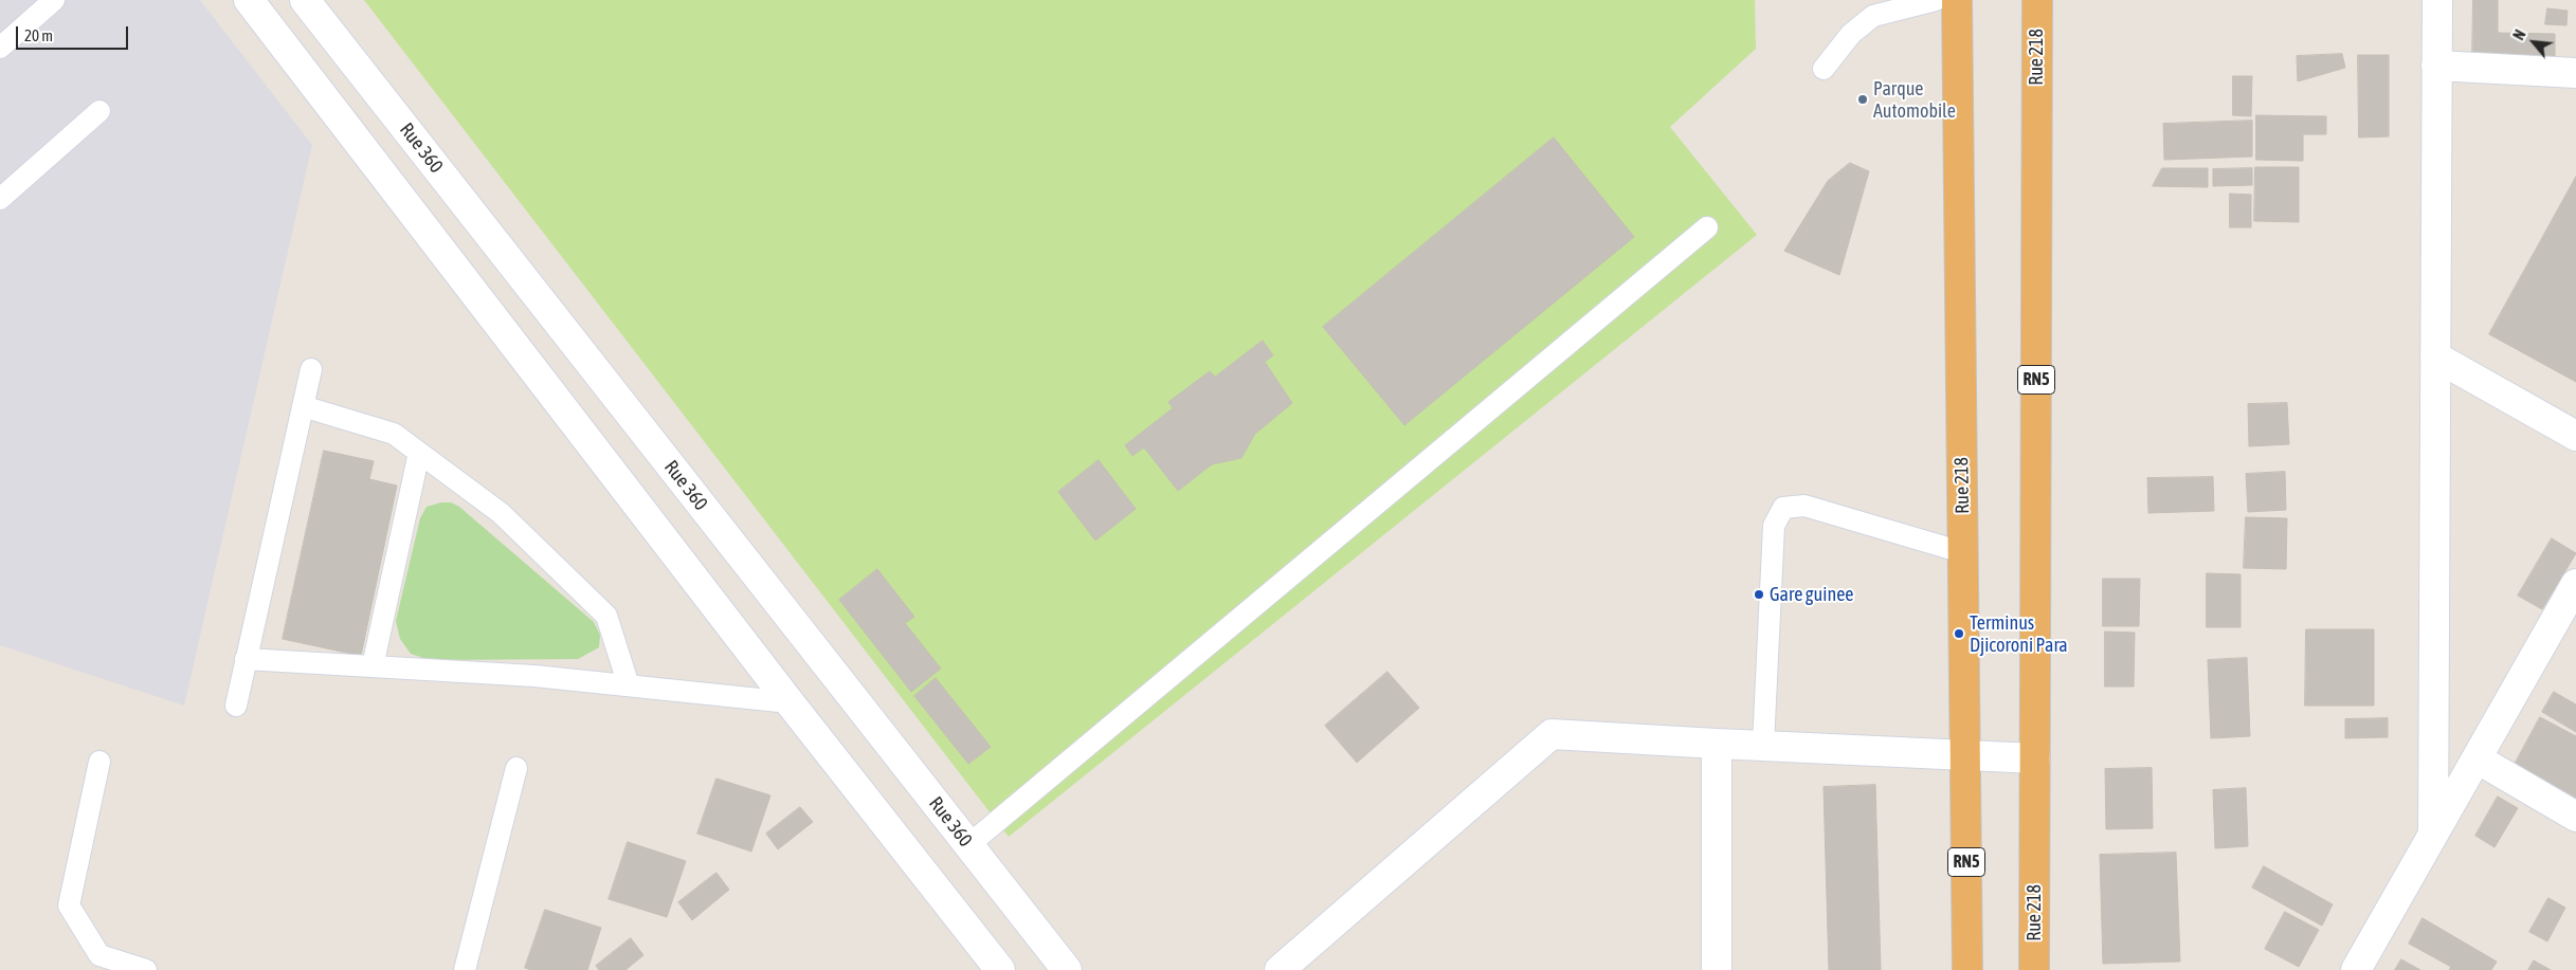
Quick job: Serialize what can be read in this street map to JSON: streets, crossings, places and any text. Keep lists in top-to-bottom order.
{
  "streets": {
    "highway": ["Rue 218", "RN5"],
    "street": ["Rue 360"]
  },
  "places": ["Parque Automobile", "Gare guinee", "Terminus Djicoroni Para"],
  "scale_bar": "20 m",
  "north": "top left"
}
